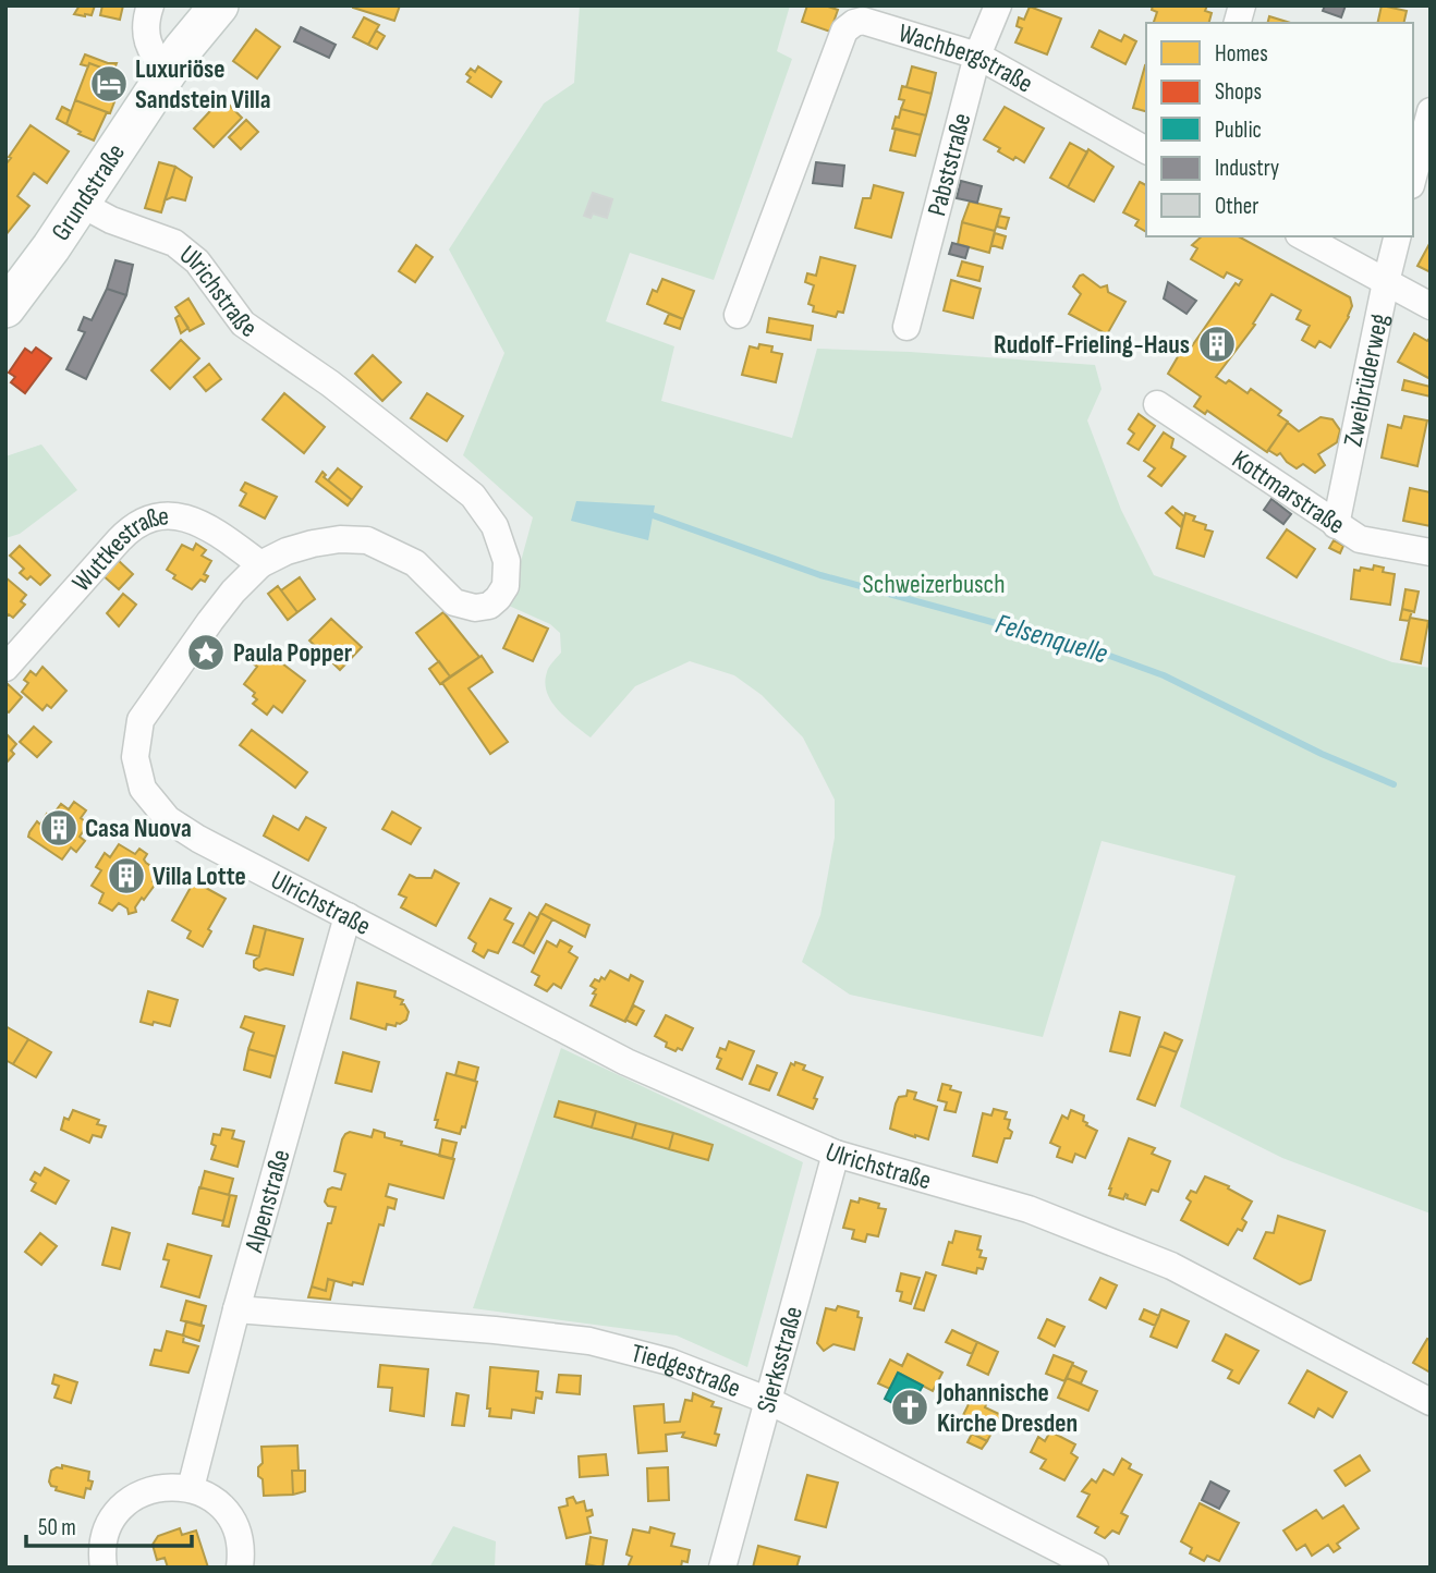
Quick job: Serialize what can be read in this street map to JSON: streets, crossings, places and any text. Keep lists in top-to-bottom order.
{
  "streets": {
    "main road": ["Grundstraße"],
    "street": [
      "Wachbergstraße",
      "Pabststraße",
      "Ulrichstraße",
      "Zweibrüderweg",
      "Kottmarstraße",
      "Wuttkestraße",
      "Alpenstraße",
      "Sierksstraße",
      "Tiedgestraße"
    ]
  },
  "crossings": [
    ["Wachbergstraße", "Pabststraße"],
    ["Grundstraße", "Ulrichstraße"],
    ["Ulrichstraße", "Wuttkestraße"],
    ["Ulrichstraße", "Alpenstraße"],
    ["Ulrichstraße", "Sierksstraße"],
    ["Zweibrüderweg", "Kottmarstraße"],
    ["Alpenstraße", "Tiedgestraße"],
    ["Sierksstraße", "Tiedgestraße"]
  ],
  "water": ["Felsenquelle"],
  "parks": ["Schweizerbusch"],
  "places": {
    "hotel": ["Luxuriöse Sandstein Villa"],
    "building": ["Rudolf-Frieling-Haus", "Casa Nuova", "Villa Lotte"],
    "place": ["Paula Popper"],
    "church": ["Johannische Kirche Dresden"]
  },
  "legend": [
    "Homes",
    "Shops",
    "Public",
    "Industry",
    "Other"
  ],
  "scale_bar": "50 m"
}
